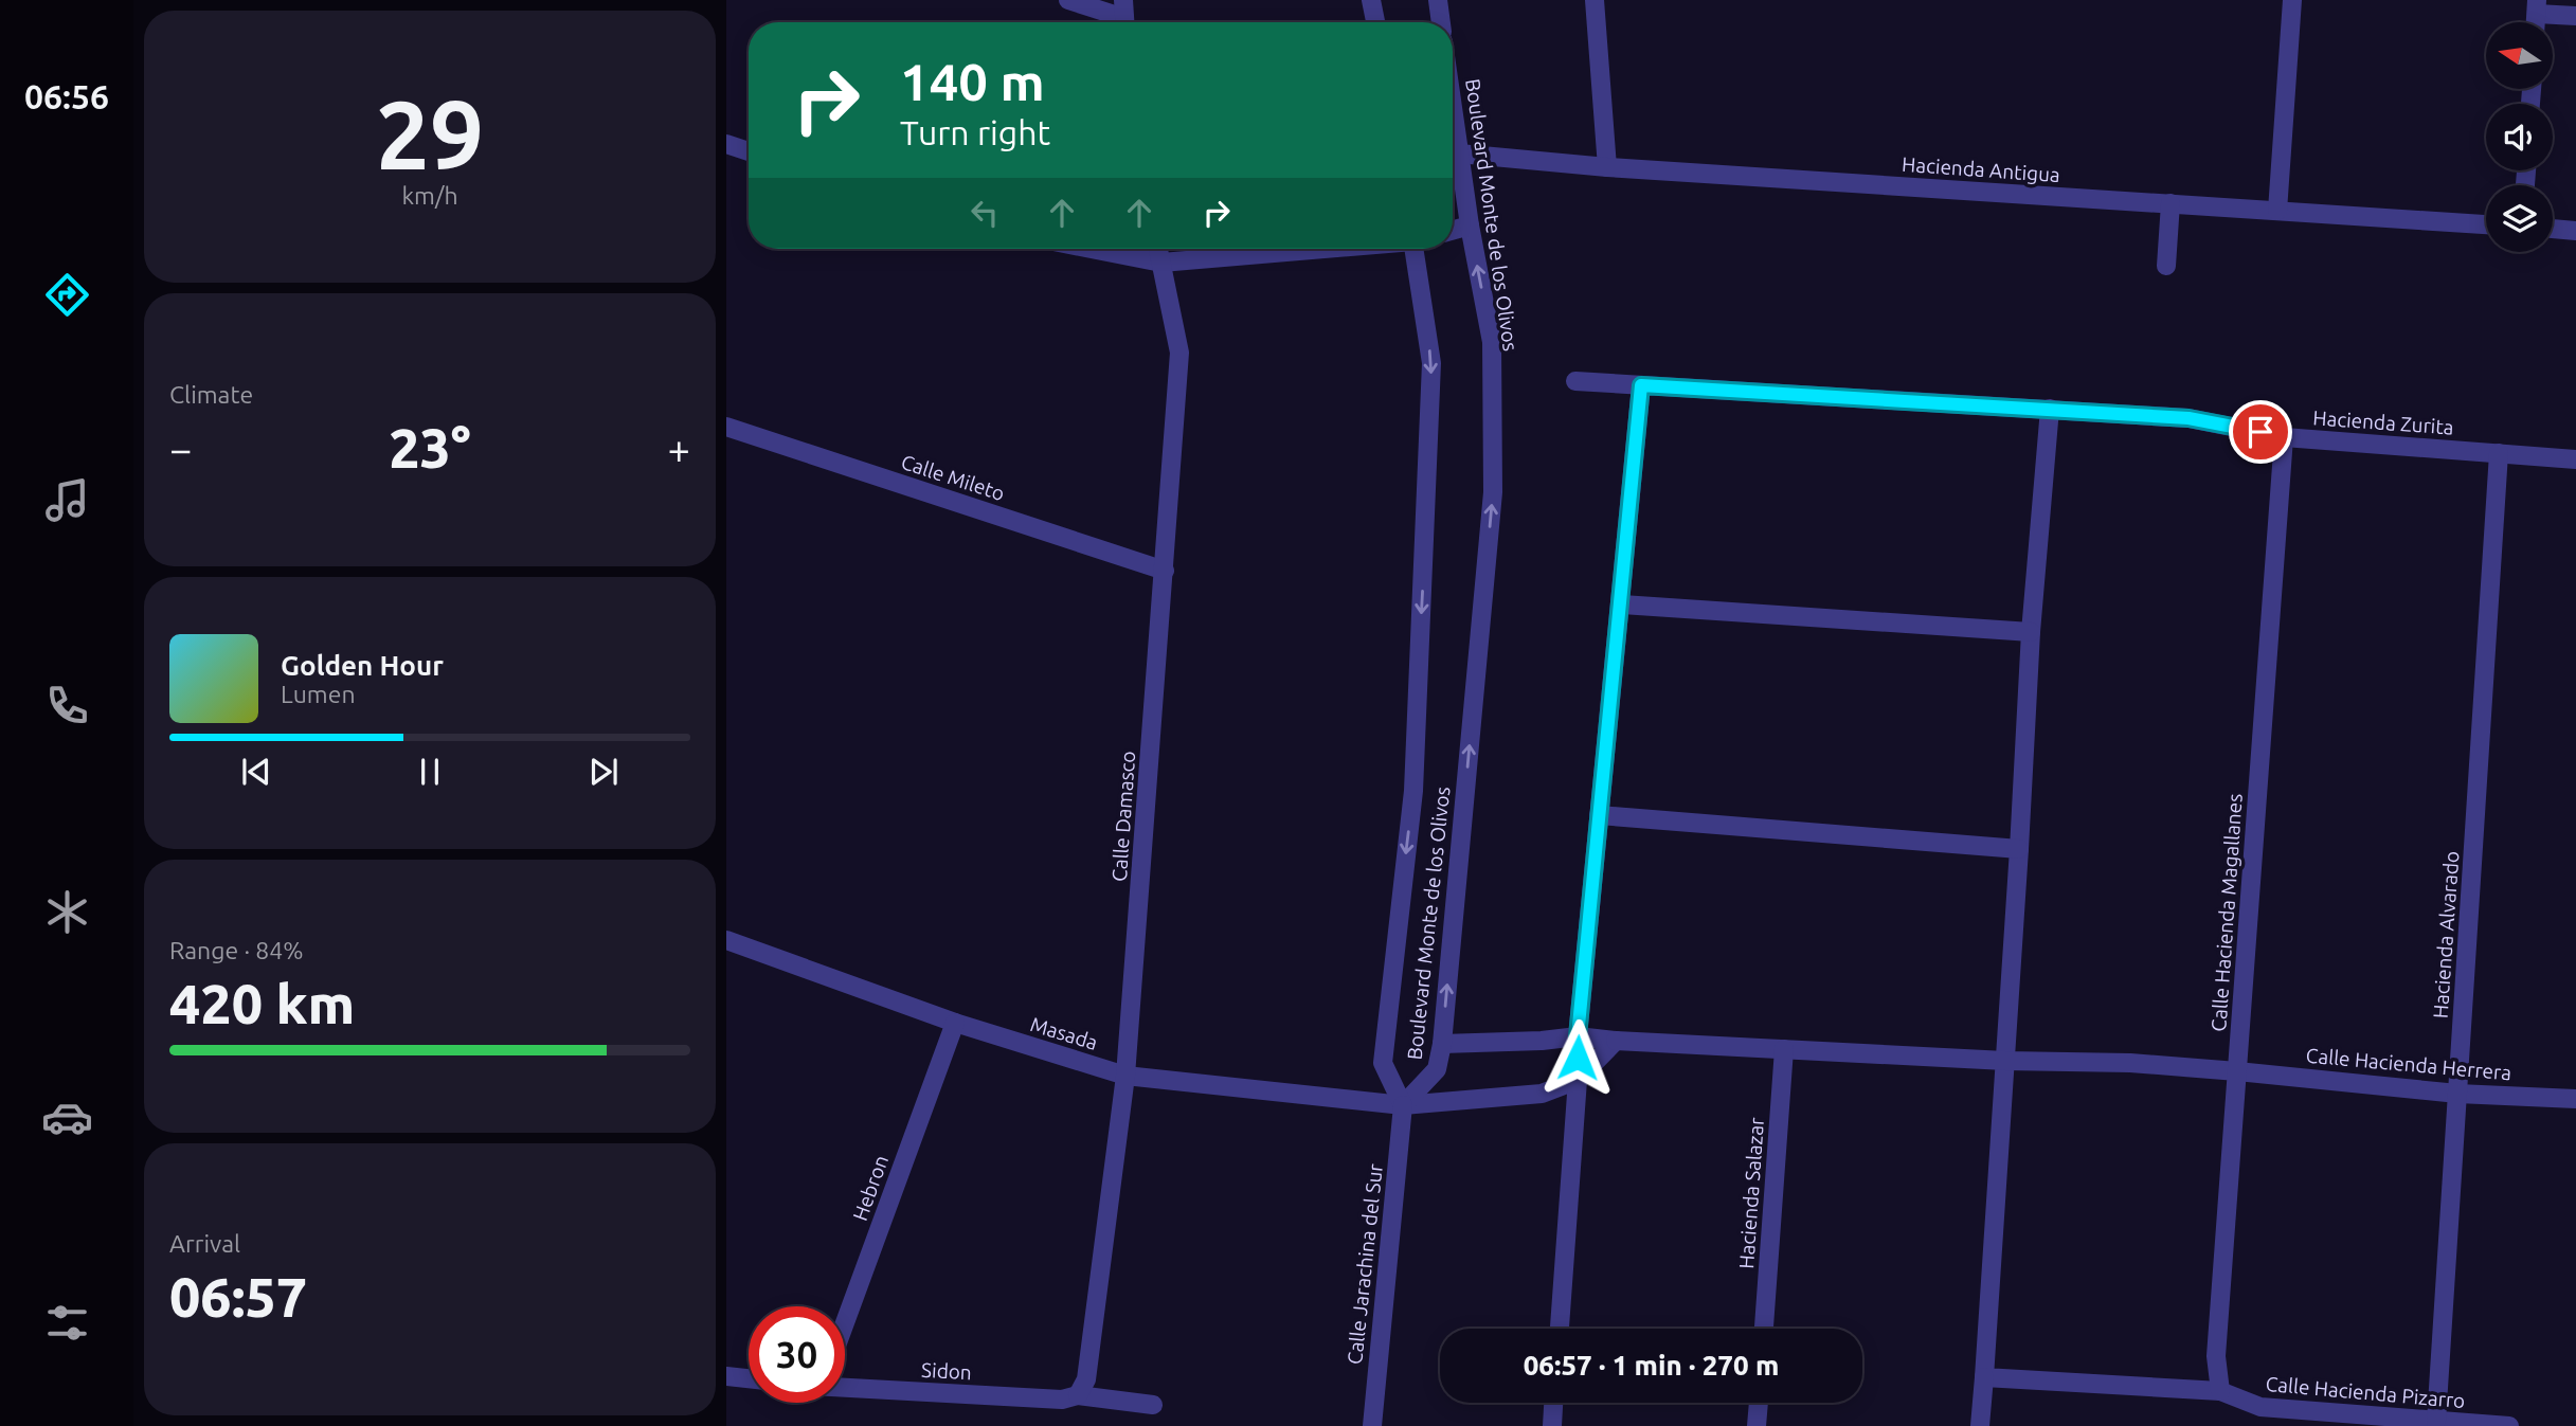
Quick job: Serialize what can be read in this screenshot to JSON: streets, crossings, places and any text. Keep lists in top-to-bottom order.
{
  "streets": {
    "street": [
      "Hacienda Antigua",
      "Boulevard Monte de los Olivos",
      "Hacienda Zurita",
      "Calle Mileto",
      "Calle Damasco",
      "Calle Hacienda Magallanes",
      "Hacienda Alvarado",
      "Masada",
      "Calle Hacienda Herrera",
      "Hebron",
      "Hacienda Salazar",
      "Calle Jarachina del Sur",
      "Sidon",
      "Calle Hacienda Pizarro"
    ]
  },
  "crossings": [
    ["Hacienda Antigua", "Boulevard Monte de los Olivos"],
    ["Boulevard Monte de los Olivos", "Masada"],
    ["Boulevard Monte de los Olivos", "Calle Hacienda Herrera"],
    ["Boulevard Monte de los Olivos", "Calle Jarachina del Sur"],
    ["Hacienda Zurita", "Calle Hacienda Magallanes"],
    ["Hacienda Zurita", "Hacienda Alvarado"],
    ["Calle Mileto", "Calle Damasco"],
    ["Calle Damasco", "Masada"],
    ["Calle Damasco", "Sidon"],
    ["Calle Hacienda Magallanes", "Calle Hacienda Herrera"],
    ["Calle Hacienda Magallanes", "Calle Hacienda Pizarro"],
    ["Hacienda Alvarado", "Calle Hacienda Herrera"],
    ["Hacienda Alvarado", "Calle Hacienda Pizarro"],
    ["Masada", "Hebron"],
    ["Masada", "Calle Jarachina del Sur"],
    ["Calle Hacienda Herrera", "Hacienda Salazar"]
  ],
  "north": "left",
  "page": {
    "tabs": "06:56",
    "tile": [
      ["29", "km/h"],
      "Climate",
      ["Range · 84%", "420 km"],
      ["Arrival", "06:57"]
    ],
    "turn": ["140 m", "Turn right"],
    "heat": ["−", "23°", "+"],
    "song": ["Golden Hour", "Lumen"],
    "limit": "30",
    "trip": "06:57 · 1 min · 270 m"
  }
}
